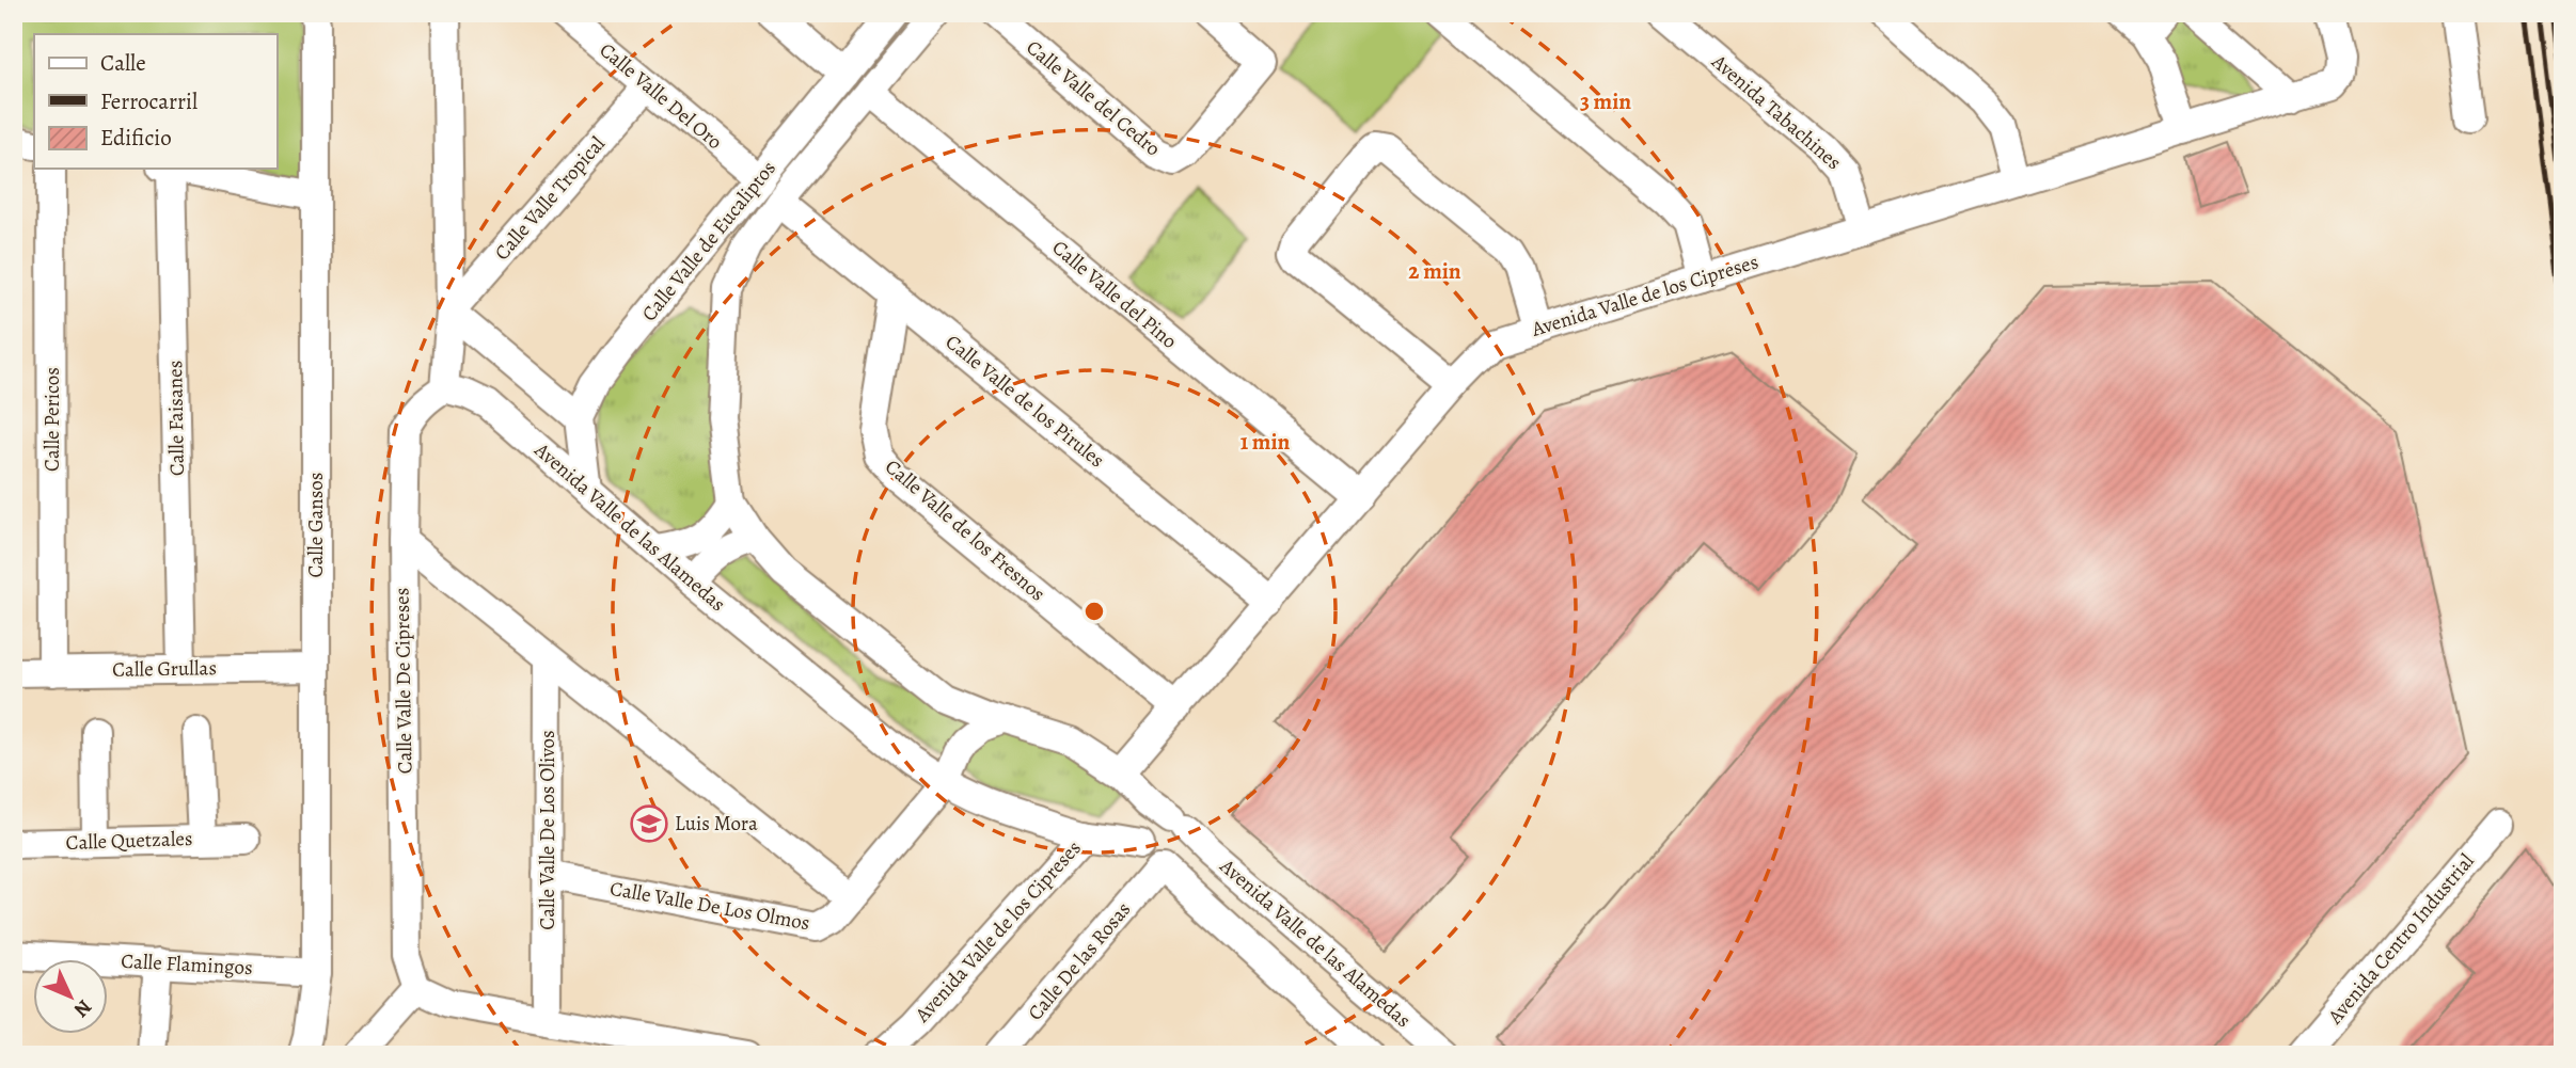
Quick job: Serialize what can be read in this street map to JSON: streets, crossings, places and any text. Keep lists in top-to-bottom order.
{
  "streets": {
    "street": [
      "Calle Valle Del Oro",
      "Calle Valle del Cedro",
      "Avenida Tabachines",
      "Calle Valle Tropical",
      "Calle Valle de Eucaliptos",
      "Calle Valle del Pino",
      "Avenida Valle de los Cipreses",
      "Calle Valle de los Pirules",
      "Calle Faisanes",
      "Calle Pericos",
      "Calle Gansos",
      "Avenida Valle de las Alamedas",
      "Calle Valle de los Fresnos",
      "Calle Grullas",
      "Calle Valle De Cipreses",
      "Calle Valle De Los Olivos",
      "Calle Quetzales",
      "Calle Valle De Los Olmos",
      "Avenida Centro Industrial",
      "Calle De las Rosas",
      "Calle Flamingos"
    ]
  },
  "crossings": [
    ["Calle Valle Del Oro", "Calle Valle Tropical"],
    ["Calle Valle Del Oro", "Calle Valle de Eucaliptos"],
    ["Avenida Tabachines", "Avenida Valle de los Cipreses"],
    ["Calle Valle de Eucaliptos", "Calle Valle del Pino"],
    ["Calle Valle de Eucaliptos", "Calle Valle de los Pirules"],
    ["Calle Valle de Eucaliptos", "Avenida Valle de las Alamedas"],
    ["Calle Valle del Pino", "Avenida Valle de los Cipreses"],
    ["Avenida Valle de los Cipreses", "Calle Valle de los Pirules"],
    ["Avenida Valle de los Cipreses", "Avenida Valle de las Alamedas"],
    ["Avenida Valle de los Cipreses", "Calle Valle de los Fresnos"],
    ["Calle Valle de los Pirules", "Calle Valle de los Fresnos"],
    ["Calle Faisanes", "Calle Grullas"],
    ["Calle Pericos", "Calle Grullas"],
    ["Calle Gansos", "Calle Grullas"],
    ["Calle Gansos", "Calle Flamingos"],
    ["Avenida Valle de las Alamedas", "Calle Valle De Cipreses"],
    ["Avenida Valle de las Alamedas", "Calle Valle De Los Olmos"],
    ["Avenida Valle de las Alamedas", "Calle De las Rosas"],
    ["Calle Valle De Los Olivos", "Calle Valle De Los Olmos"]
  ],
  "places": {
    "school or university": ["Luis Mora"]
  },
  "legend": ["Calle", "Ferrocarril", "Edificio"],
  "north": "bottom right",
  "rings": ["3 min", "2 min", "1 min"]
}
